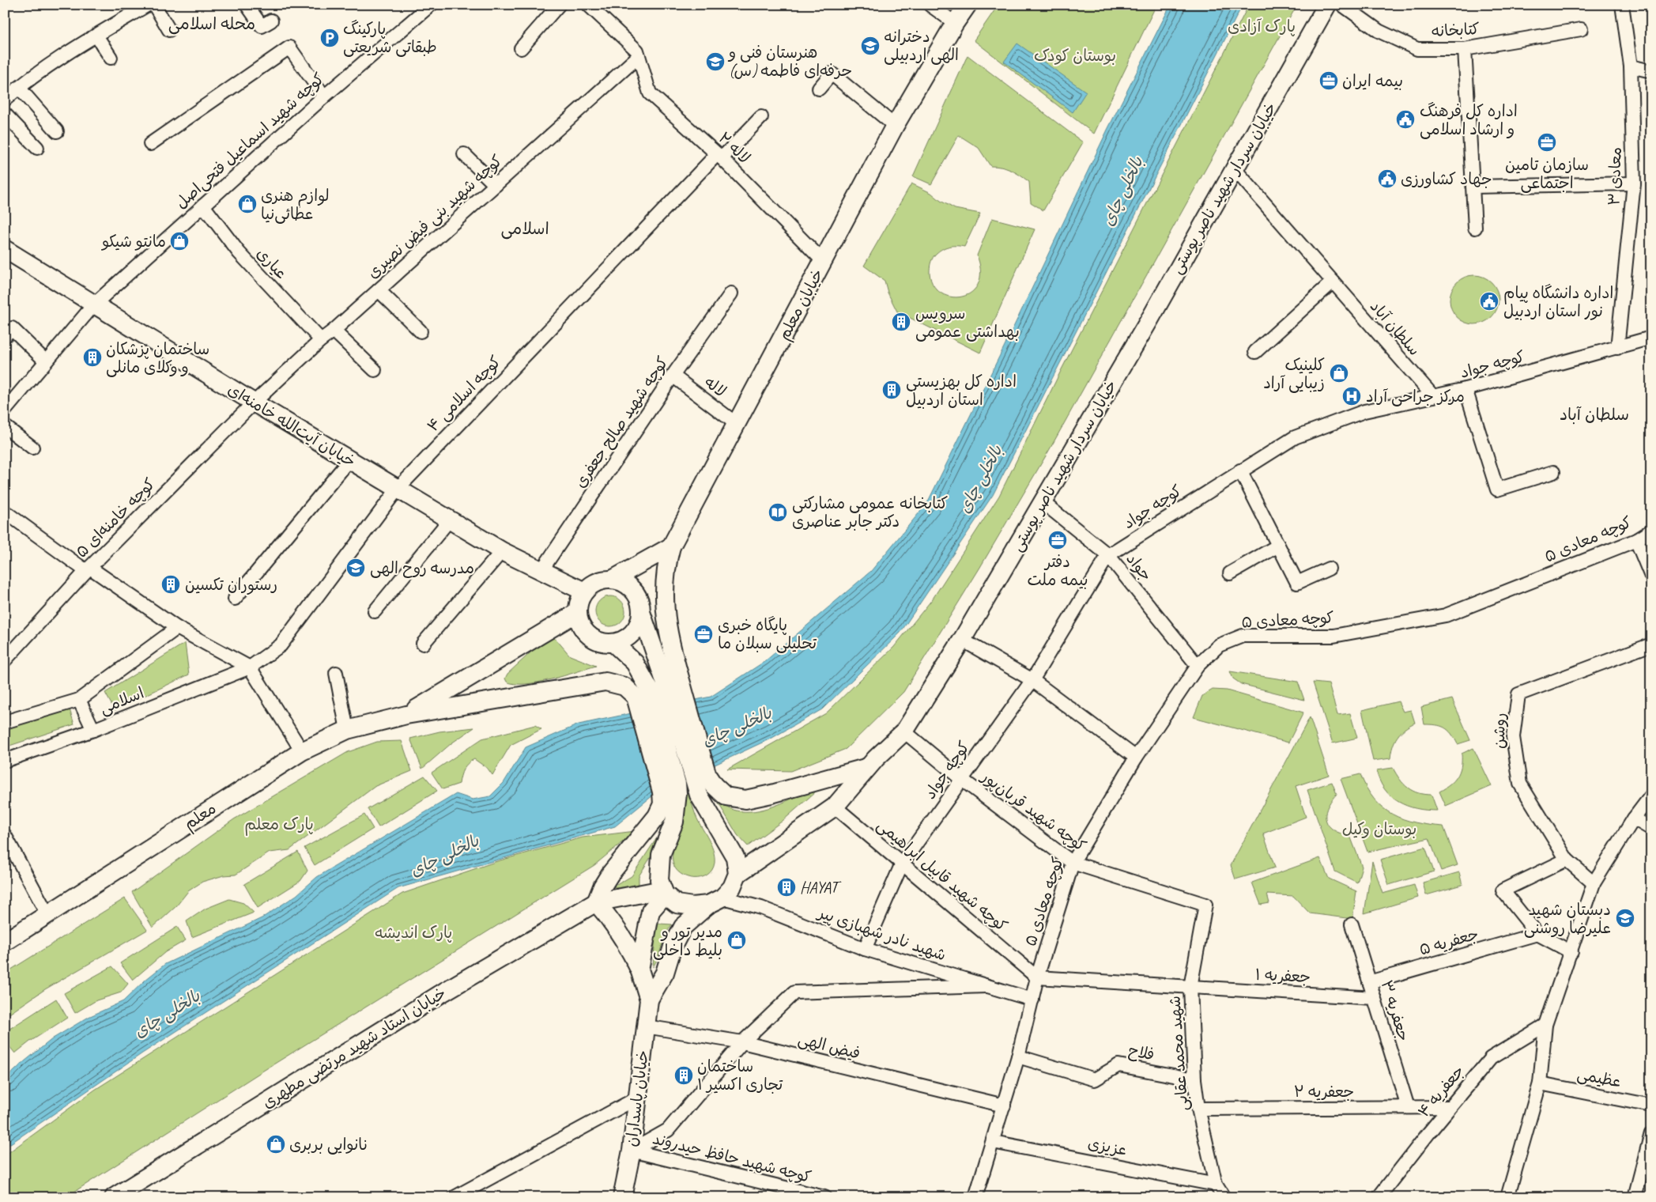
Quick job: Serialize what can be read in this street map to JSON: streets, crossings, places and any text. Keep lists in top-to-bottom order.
{
  "streets": {
    "main road": [
      "خیابان سردار شهید ناصر پوستی",
      "خیابان معلم",
      "خیابان آیت‌الله خامنه‌ای",
      "معلم",
      "خیابان استاد شهید مرتضی مطهری",
      "خیابان پاسداران"
    ],
    "street": [
      "کتابخانه",
      "کوچه شهید اسماعیل فتحی‌اصل",
      "لاله ۲",
      "معادی ۳",
      "کوچه شهید بنی فیض نصیری",
      "عیاری",
      "سلطان آباد",
      "کوچه جواد",
      "لاله",
      "کوچه اسلامی ۴",
      "کوچه شهید صالح جعفری",
      "کوچه خامنه‌ای ۵",
      "کوچه معادی ۵",
      "جواد",
      "اسلامی",
      "روشن",
      "کوچه شهید قربان‌پور",
      "کوچه شهید قابیل ابراهیمی",
      "شهید نادر شهبازی پیر",
      "جعفریه ۵",
      "جعفریه ۱",
      "جعفریه ۳",
      "فیض الهی",
      "فلاح",
      "شهید محمد عقابی",
      "عظیمی",
      "جعفریه ۲",
      "جعفریه ۴",
      "عزیزی",
      "کوچه شهید حافظ حیدروند"
    ]
  },
  "crossings": [
    ["کوچه شهید اسماعیل فتحی‌اصل", "عیاری"],
    ["کوچه شهید اسماعیل فتحی‌اصل", "خیابان آیت‌الله خامنه‌ای"],
    ["لاله ۲", "کوچه شهید بنی فیض نصیری"],
    ["لاله ۲", "خیابان معلم"],
    ["لاله ۲", "کوچه اسلامی ۴"],
    ["معادی ۳", "کوچه جواد"],
    ["خیابان سردار شهید ناصر پوستی", "سلطان آباد"],
    ["خیابان سردار شهید ناصر پوستی", "جواد"],
    ["خیابان سردار شهید ناصر پوستی", "کوچه شهید قربان‌پور"],
    ["خیابان سردار شهید ناصر پوستی", "کوچه شهید قابیل ابراهیمی"],
    ["کوچه شهید بنی فیض نصیری", "عیاری"],
    ["کوچه شهید بنی فیض نصیری", "خیابان آیت‌الله خامنه‌ای"],
    ["کوچه شهید بنی فیض نصیری", "کوچه خامنه‌ای ۵"],
    ["خیابان معلم", "لاله"],
    ["سلطان آباد", "کوچه جواد"],
    ["کوچه جواد", "جواد"],
    ["کوچه جواد", "کوچه شهید قربان‌پور"],
    ["کوچه جواد", "کوچه شهید قابیل ابراهیمی"],
    ["کوچه جواد", "شهید نادر شهبازی پیر"],
    ["لاله", "کوچه شهید صالح جعفری"],
    ["کوچه اسلامی ۴", "خیابان آیت‌الله خامنه‌ای"],
    ["کوچه اسلامی ۴", "اسلامی"],
    ["کوچه شهید صالح جعفری", "خیابان آیت‌الله خامنه‌ای"],
    ["خیابان آیت‌الله خامنه‌ای", "کوچه خامنه‌ای ۵"],
    ["کوچه معادی ۵", "جواد"],
    ["کوچه معادی ۵", "کوچه شهید قربان‌پور"],
    ["کوچه معادی ۵", "کوچه شهید قابیل ابراهیمی"],
    ["کوچه معادی ۵", "شهید نادر شهبازی پیر"],
    ["کوچه معادی ۵", "فیض الهی"],
    ["کوچه معادی ۵", "فلاح"],
    ["کوچه معادی ۵", "عزیزی"],
    ["کوچه شهید قربان‌پور", "شهید محمد عقابی"],
    ["جعفریه ۵", "جعفریه ۳"],
    ["جعفریه ۱", "جعفریه ۳"],
    ["جعفریه ۱", "شهید محمد عقابی"],
    ["جعفریه ۳", "جعفریه ۲"],
    ["فیض الهی", "خیابان پاسداران"],
    ["فلاح", "شهید محمد عقابی"],
    ["شهید محمد عقابی", "جعفریه ۲"],
    ["شهید محمد عقابی", "عزیزی"],
    ["جعفریه ۲", "جعفریه ۴"],
    ["خیابان پاسداران", "کوچه شهید حافظ حیدروند"]
  ],
  "districts": ["محله اسلامی", "اسلامی", "سلطان آباد"],
  "water": ["بالخلی چای"],
  "parks": [
    "پارک آزادی",
    "بوستان کودک",
    "پارک معلم",
    "بوستان وکیل",
    "پارک اندیشه"
  ],
  "places": {
    "parking": ["پارکینگ طبقاتی شریعتی"],
    "school or university": [
      "دخترانه الهی اردبیلی",
      "هنرستان فنی و حرفه‌ای فاطمه (س)",
      "مدرسه روح الهی",
      "دبستان شهید علیرضا روشنی"
    ],
    "office": [
      "بیمه ایران",
      "سازمان تامین اجتماعی",
      "دفتر بیمه ملت",
      "پایگاه خبری تحلیلی سبلان ما"
    ],
    "public building": ["اداره کل فرهنگ و ارشاد اسلامی", "جهاد کشاورزی", "اداره دانشگاه پیام نور استان اردبیل"],
    "shop": [
      "لوازم هنری عطائی‌نیا",
      "مانتو شیکو",
      "کلینیک زیبایی آراد",
      "مدیر تور و بلیط داخلى",
      "نانوایی بربری"
    ],
    "building": [
      "سرویس بهداشتی عمومی",
      "ساختمان پزشکان و وکلای مانلی",
      "اداره کل بهزیستی استان اردبیل",
      "رستوران تکسین",
      "HAYAT",
      "ساختمان تجاری اکسیر ۱"
    ],
    "hospital": ["مرکز جراحی آراد"],
    "library": ["کتابخانه عمومی مشارکتی دکتر جابر عناصری"]
  }
}
